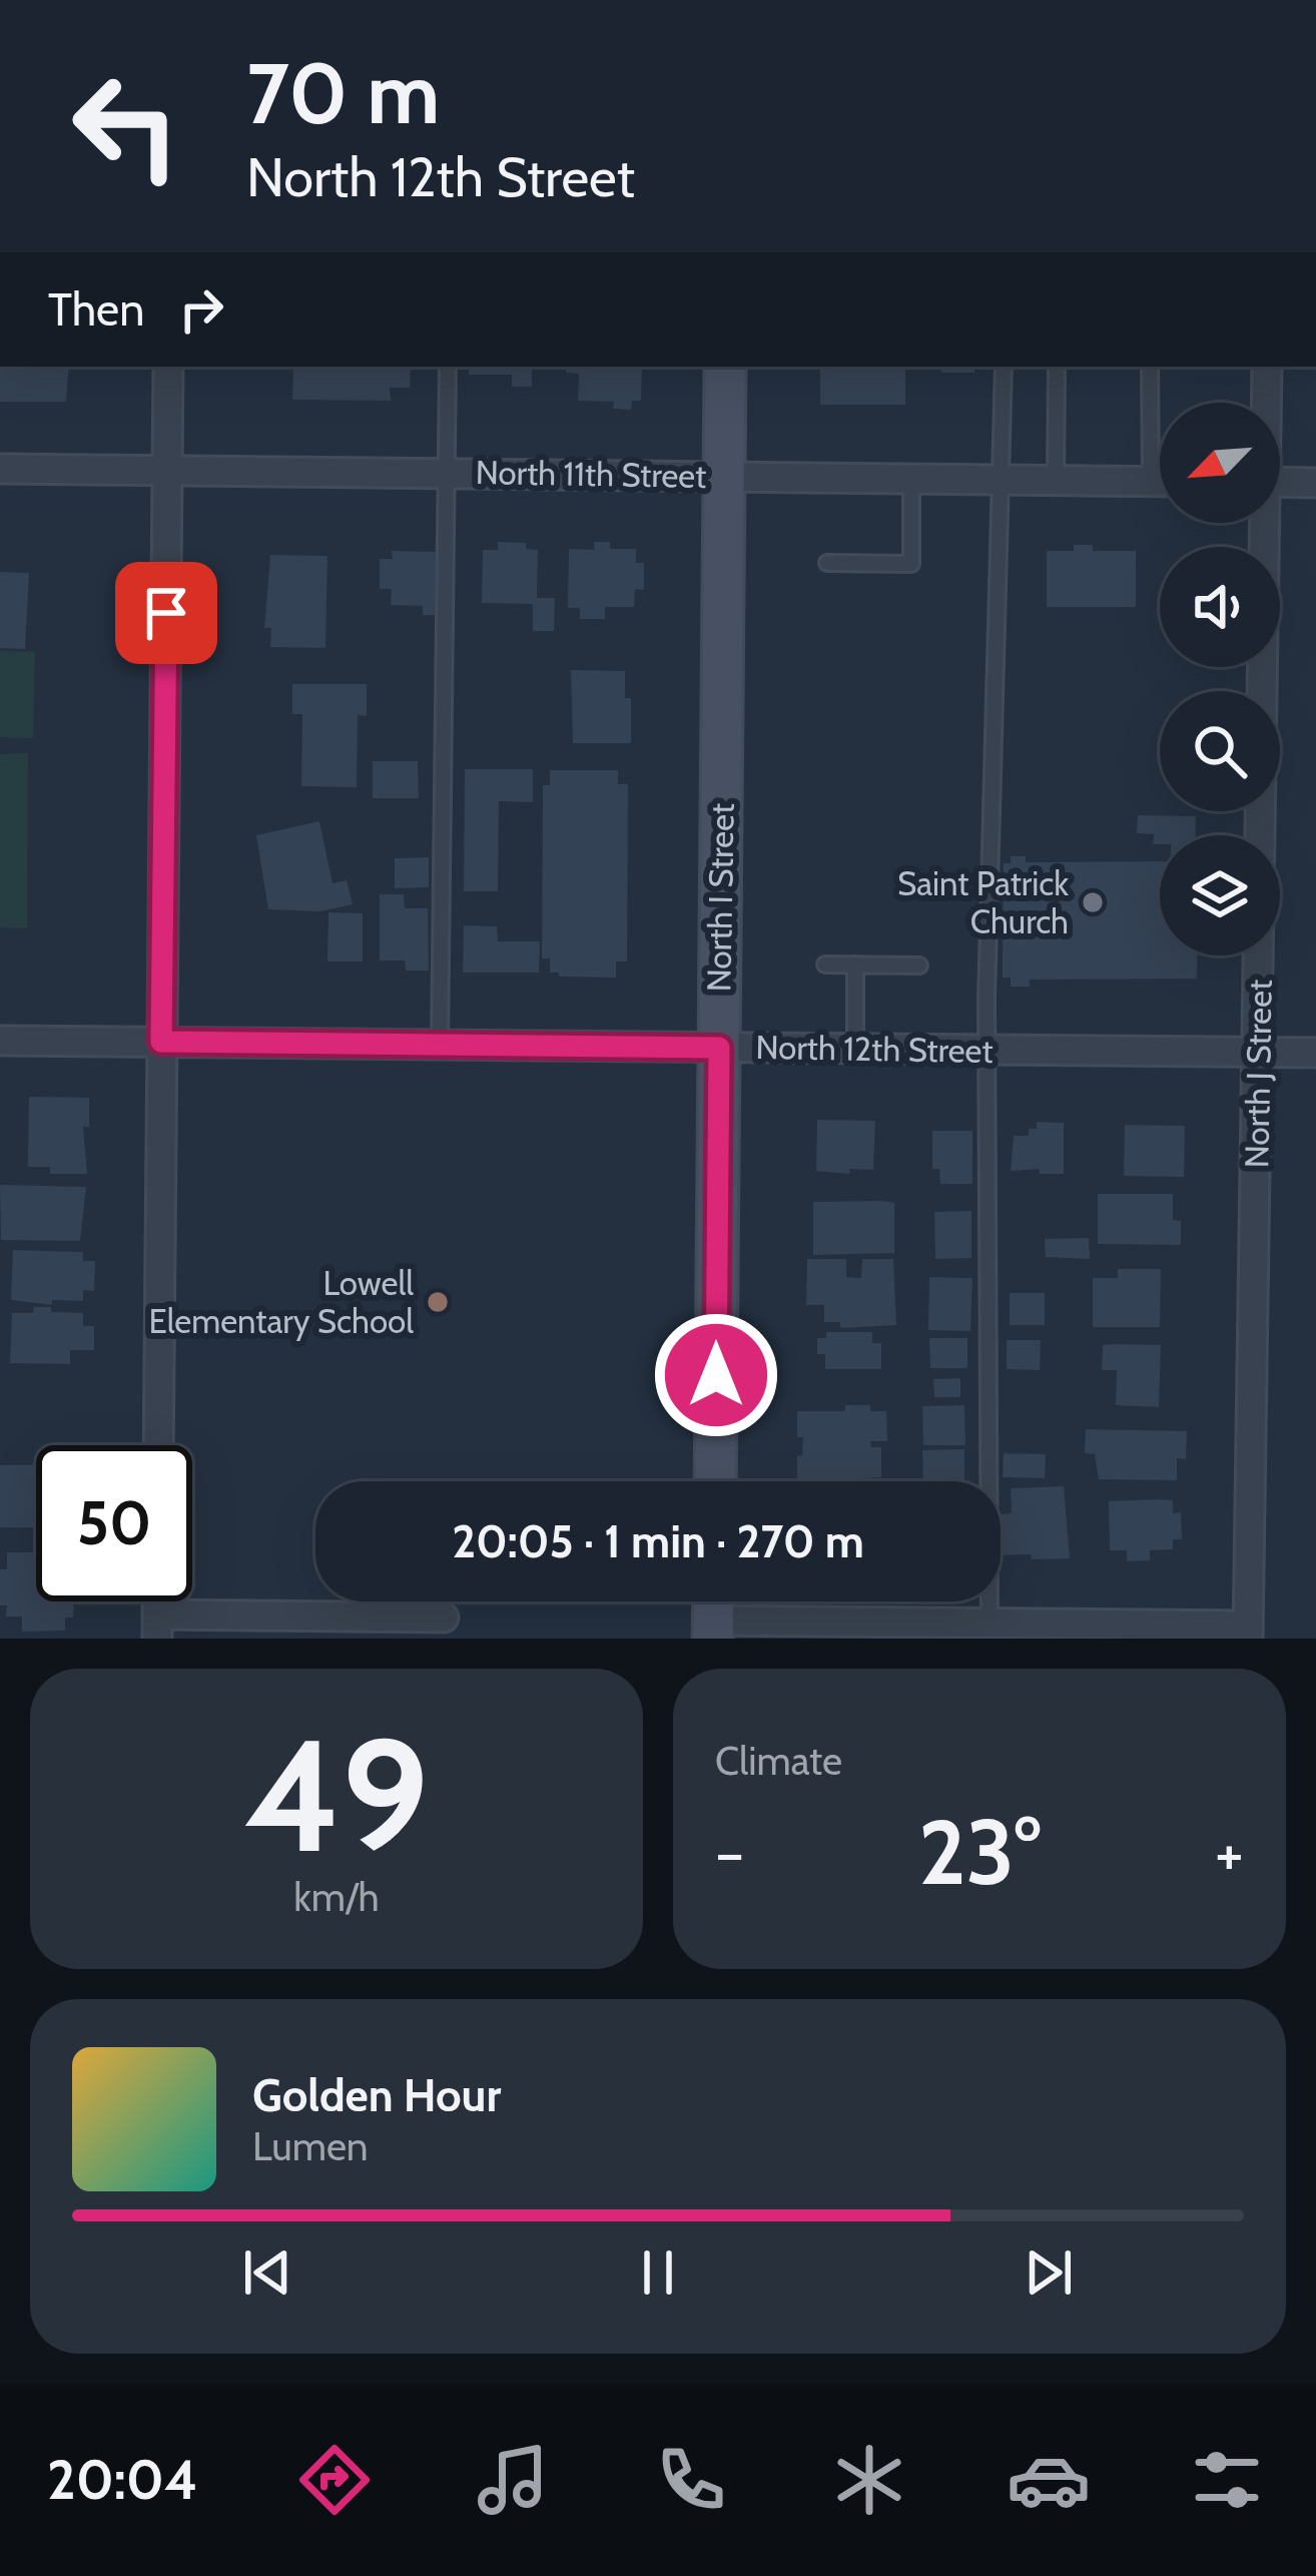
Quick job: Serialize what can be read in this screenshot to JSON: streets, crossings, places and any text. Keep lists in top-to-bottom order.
{
  "streets": {
    "main road": ["North I Street"],
    "street": ["North 11th Street", "North 12th Street", "North J Street"]
  },
  "crossings": [
    ["North 11th Street", "North I Street"],
    ["North I Street", "North 12th Street"],
    ["North 12th Street", "North J Street"]
  ],
  "places": ["Saint Patrick Church", "Lowell Elementary School"],
  "north": "bottom left",
  "page": {
    "turn": ["70 m", "North 12th Street"],
    "then": "Then",
    "limit": "50",
    "trip": "20:05 · 1 min · 270 m",
    "tile": [
      ["49", "km/h"],
      "Climate"
    ],
    "heat": ["−", "23°", "+"],
    "song": ["Golden Hour", "Lumen"],
    "tabs": "20:04"
  }
}
